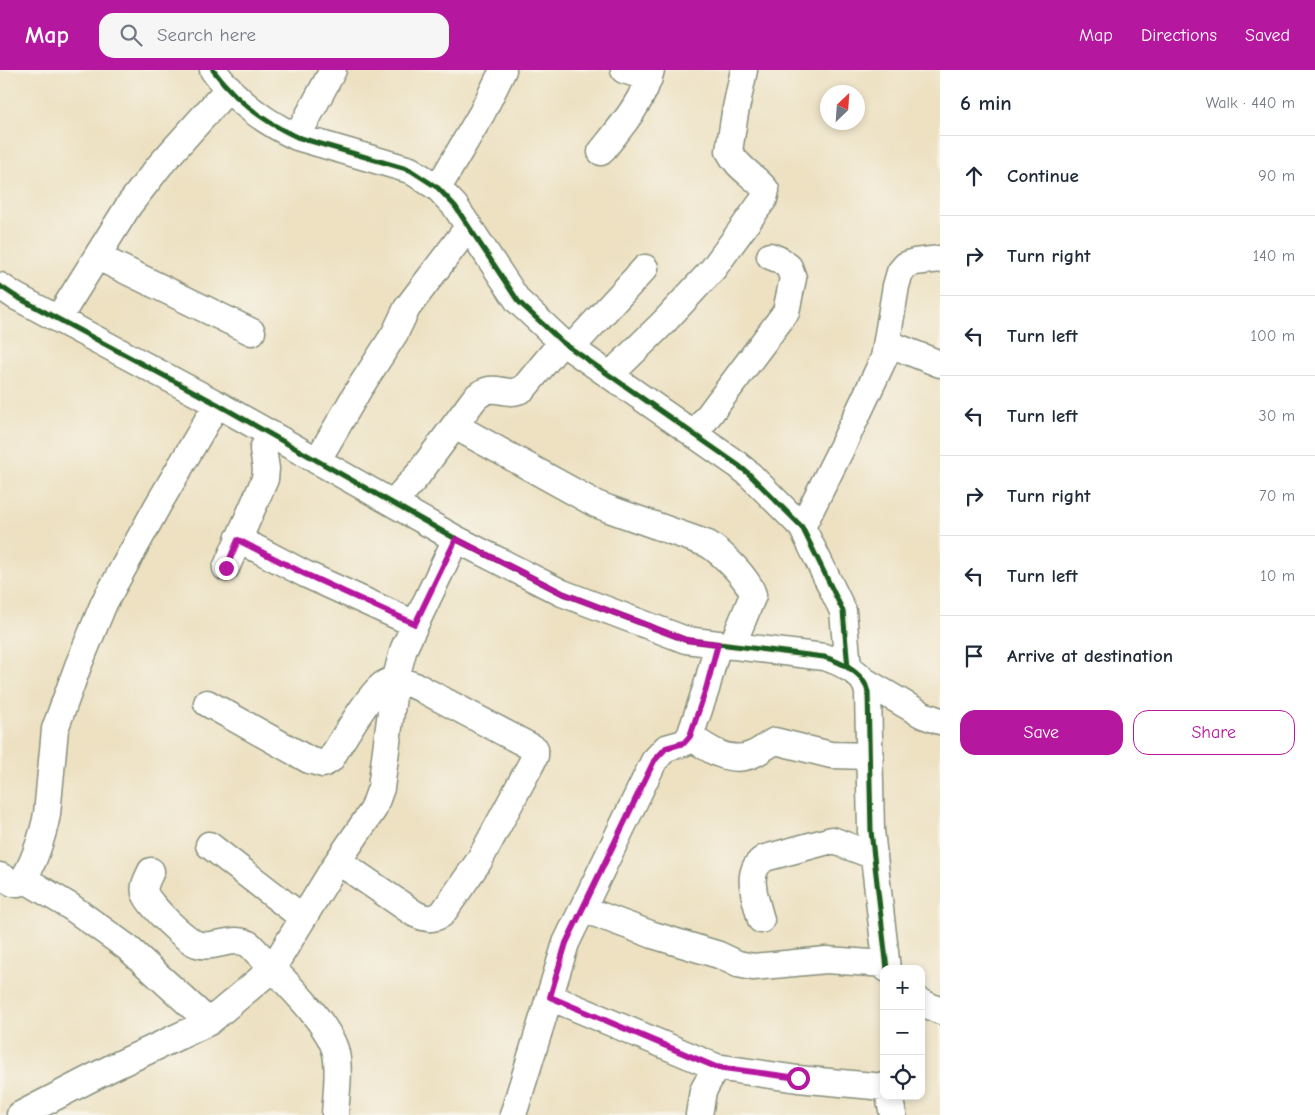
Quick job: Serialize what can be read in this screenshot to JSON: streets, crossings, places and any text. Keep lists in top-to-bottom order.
{
  "north": "top right",
  "page": {
    "header": "Map",
    "search": "Search here",
    "nav": ["Map", "Directions", "Saved"],
    "heading": ["6 min", "Walk · 440 m"],
    "list": [
      ["Continue", "90 m"],
      ["Turn right", "140 m"],
      ["Turn left", "100 m"],
      ["Turn left", "30 m"],
      ["Turn right", "70 m"],
      ["Turn left", "10 m"],
      "Arrive at destination"
    ],
    "buttons": ["Save", "Share"],
    "map_buttons": ["+", "−"]
  }
}
